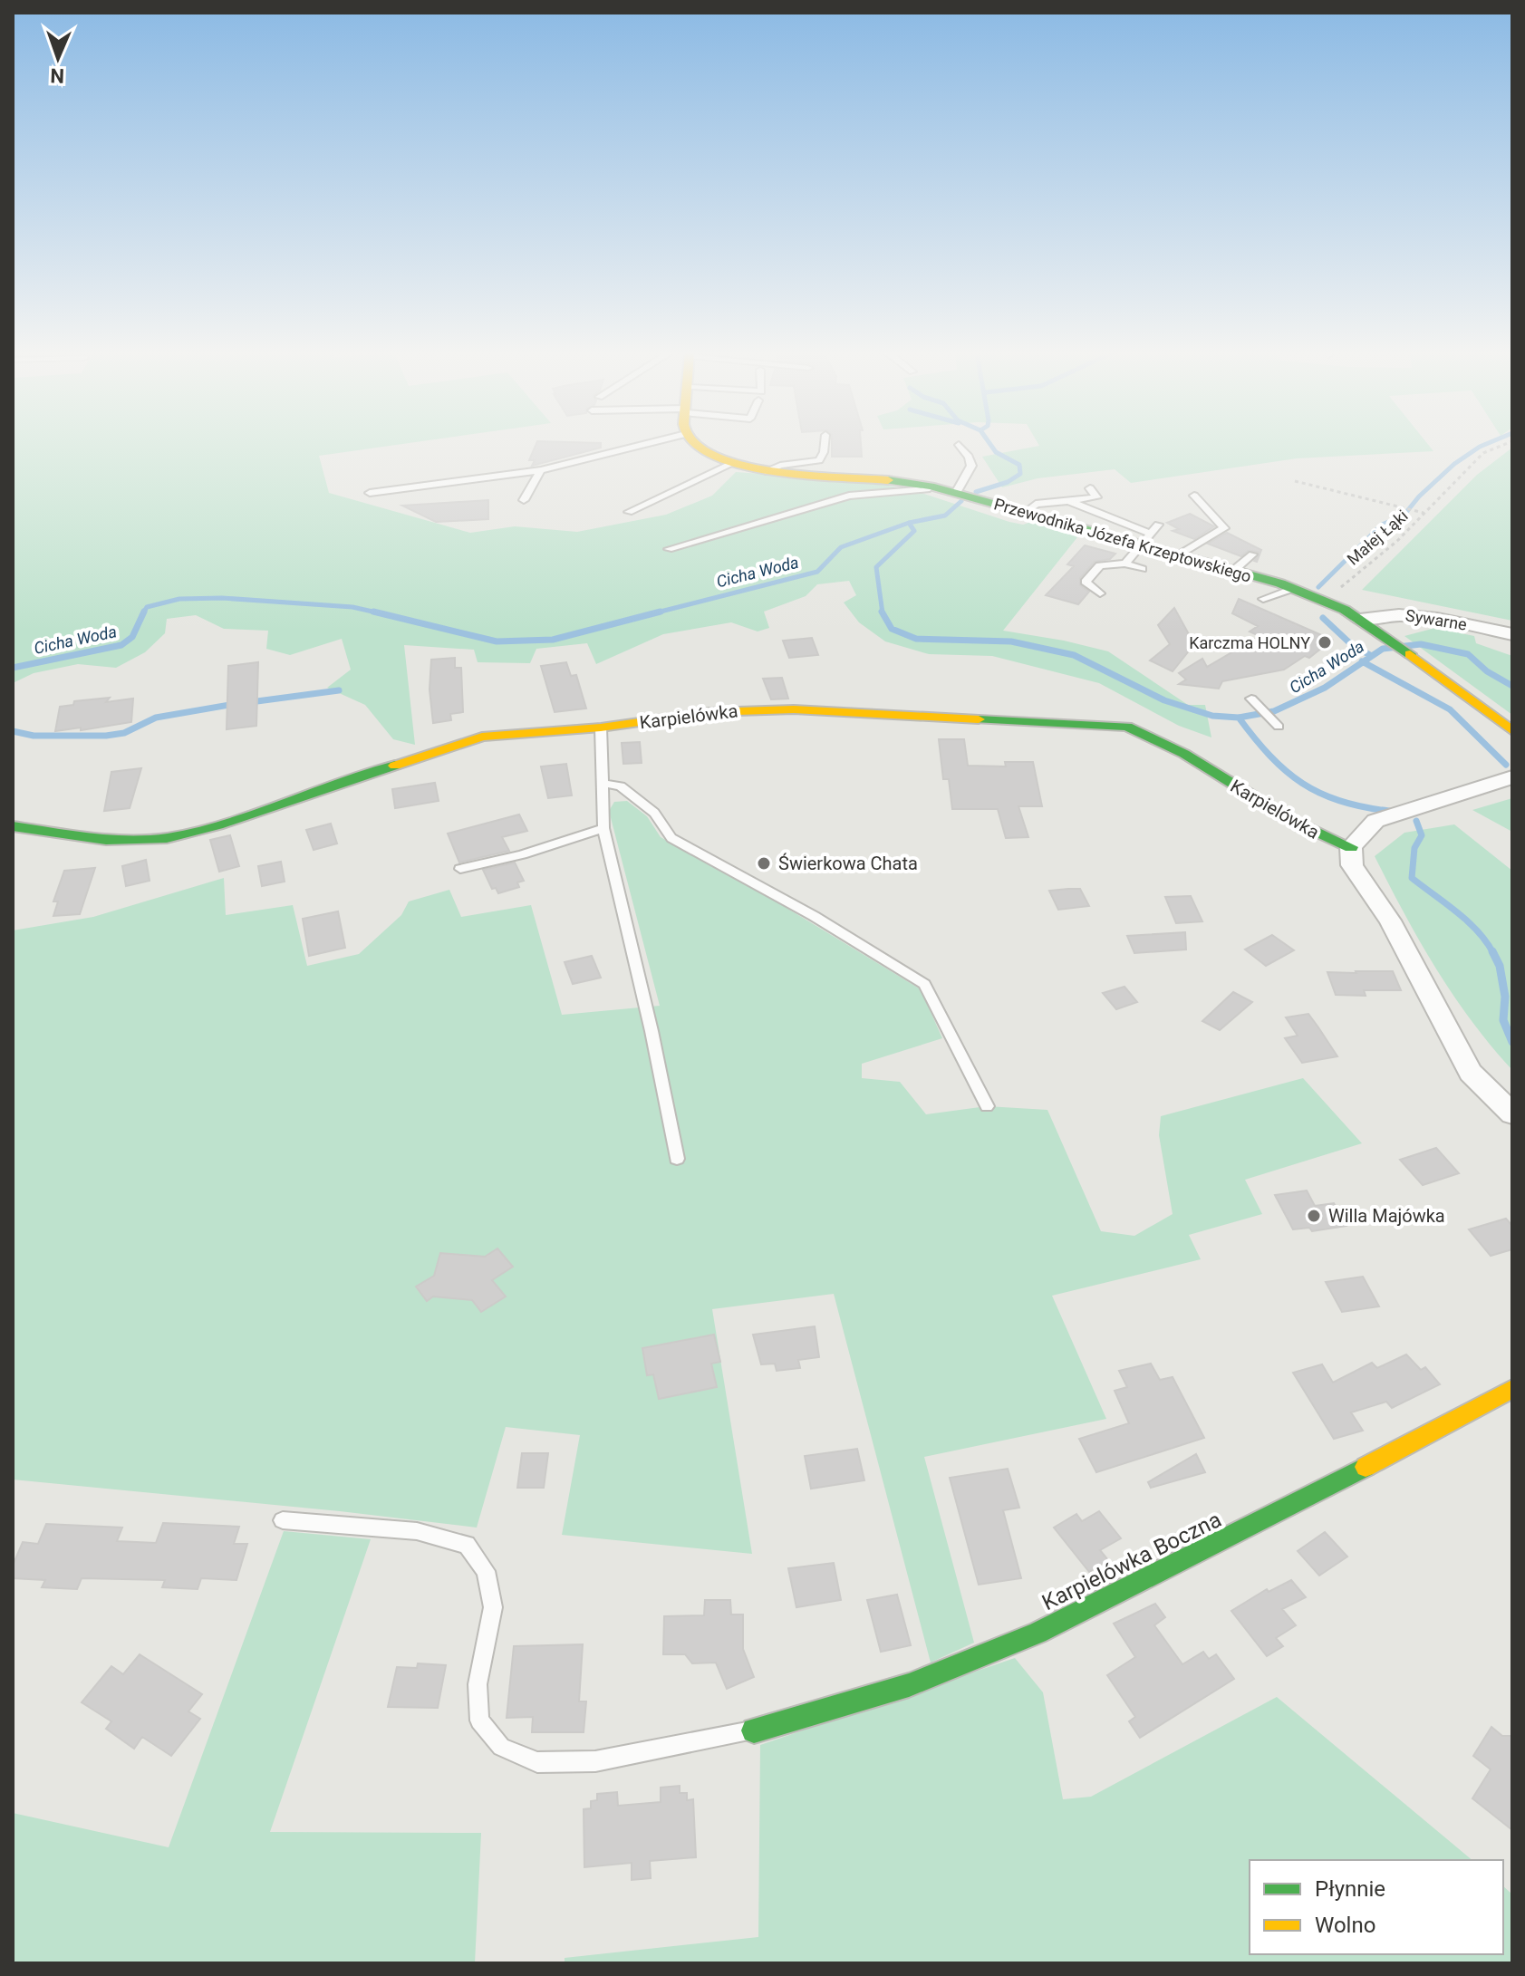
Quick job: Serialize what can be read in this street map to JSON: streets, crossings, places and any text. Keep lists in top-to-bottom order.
{
  "streets": {
    "street": [
      "Przewodnika Józefa Krzeptowskiego",
      "Sywarne",
      "Karpielówka",
      "Karpielówka Boczna"
    ],
    "path": ["Małej Łąki"]
  },
  "crossings": [
    ["Małej Łąki", "Przewodnika Józefa Krzeptowskiego"],
    ["Przewodnika Józefa Krzeptowskiego", "Sywarne"]
  ],
  "water": ["Cicha Woda"],
  "places": ["Karczma HOLNY", "Świerkowa Chata", "Willa Majówka"],
  "legend": ["Płynnie", "Wolno"],
  "north": "bottom"
}
